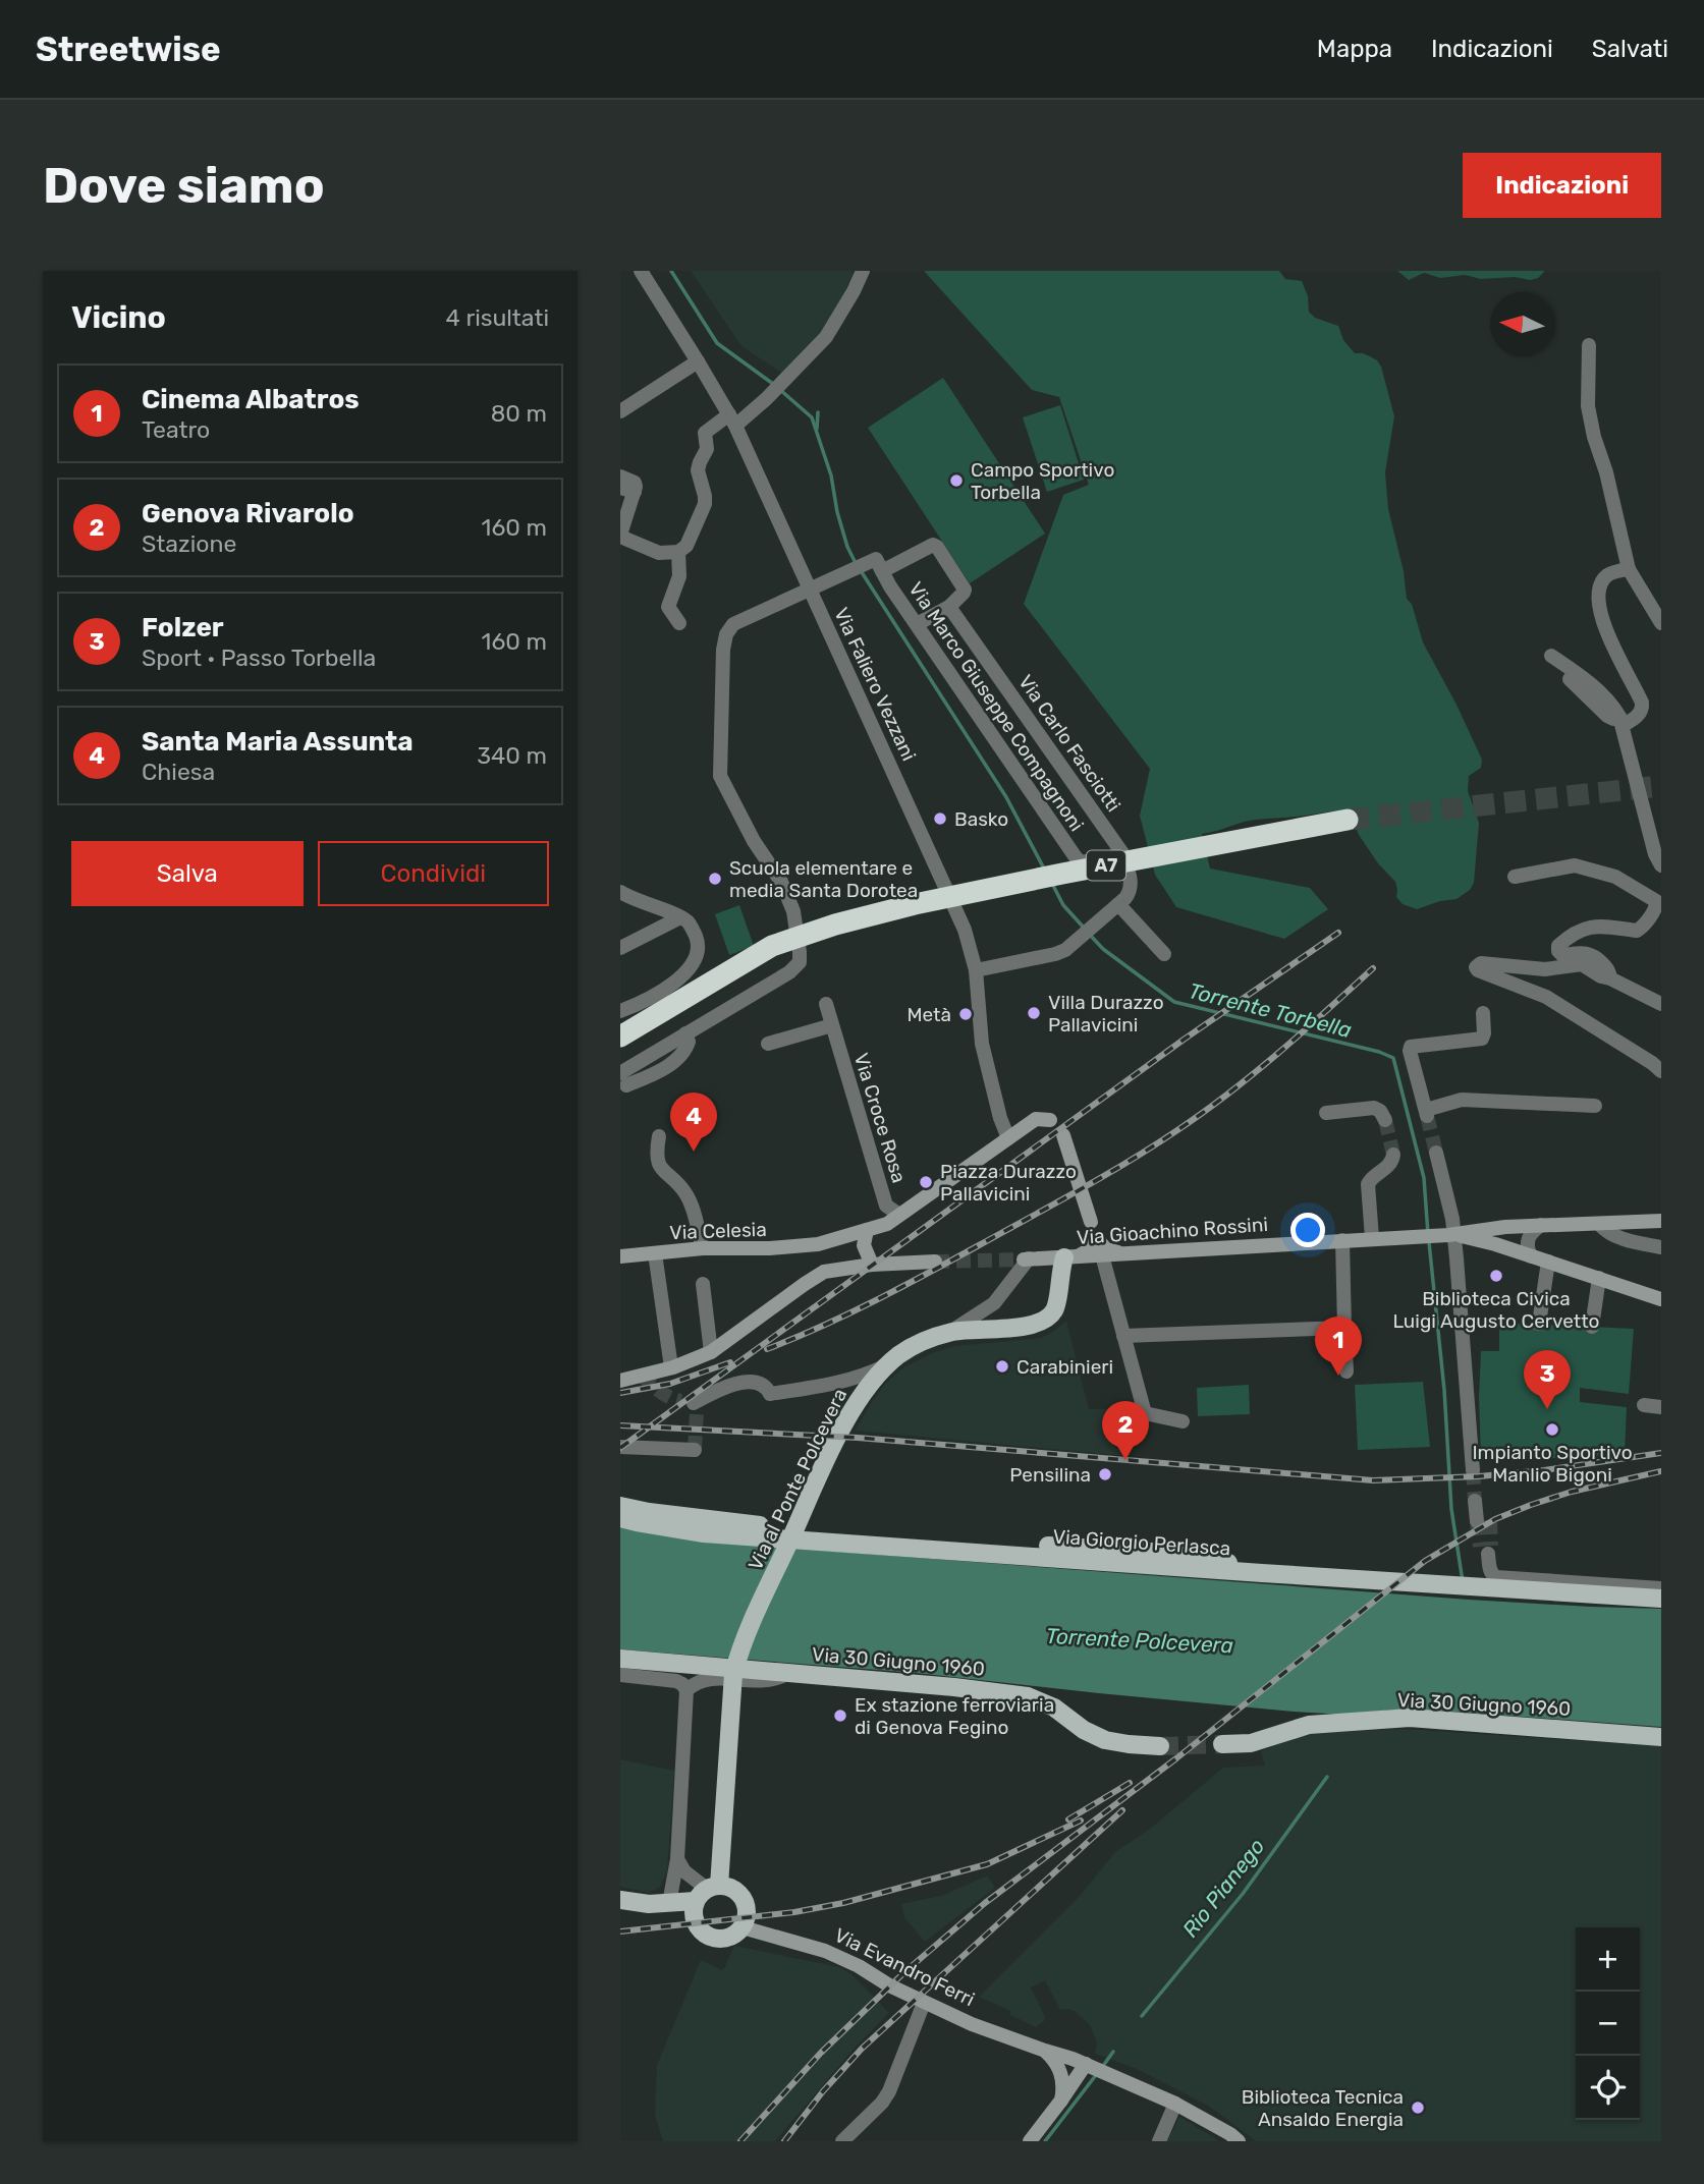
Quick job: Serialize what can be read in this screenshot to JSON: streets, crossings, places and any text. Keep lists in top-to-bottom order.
{
  "streets": {
    "highway": ["A7"],
    "main road": [
      "Via Celesia",
      "Via Gioachino Rossini",
      "Via al Ponte Polcevera",
      "Via Giorgio Perlasca",
      "Via 30 Giugno 1960",
      "Via Evandro Ferri"
    ],
    "street": [
      "Via Faliero Vezzani",
      "Via Marco Giuseppe Compagnoni",
      "Via Carlo Fasciotti",
      "Via Croce Rosa"
    ]
  },
  "crossings": [
    ["Via Faliero Vezzani", "Via Carlo Fasciotti"],
    ["Via Marco Giuseppe Compagnoni", "Via Carlo Fasciotti"],
    ["Via Gioachino Rossini", "Via al Ponte Polcevera"],
    ["Via al Ponte Polcevera", "Via Evandro Ferri"]
  ],
  "water": ["Torrente Torbella", "Torrente Polcevera", "Rio Pianego"],
  "places": [
    "Campo Sportivo Torbella",
    "Basko",
    "Scuola elementare e media Santa Dorotea",
    "Villa Durazzo Pallavicini",
    "Metà",
    "Piazza Durazzo Pallavicini",
    "Biblioteca Civica Luigi Augusto Cervetto",
    "Carabinieri",
    "Impianto Sportivo Manlio Bigoni",
    "Pensilina",
    "Ex stazione ferroviaria di Genova Fegino",
    "Biblioteca Tecnica Ansaldo Energia"
  ],
  "north": "left",
  "page": {
    "header": "Streetwise",
    "nav": ["Mappa", "Indicazioni", "Salvati"],
    "buttons": [
      "Indicazioni",
      ["Salva", "Condividi"]
    ],
    "title": "Dove siamo",
    "heading": ["Vicino", "4 risultati"],
    "list": [
      {
        "mark": "1",
        "name": "Cinema Albatros",
        "note": "Teatro",
        "value": "80 m"
      },
      {
        "mark": "2",
        "name": "Genova Rivarolo",
        "note": "Stazione",
        "value": "160 m"
      },
      {
        "mark": "3",
        "name": "Folzer",
        "note": "Sport · Passo Torbella",
        "value": "160 m"
      },
      {
        "mark": "4",
        "name": "Santa Maria Assunta",
        "note": "Chiesa",
        "value": "340 m"
      }
    ],
    "pins": [
      "4",
      "1",
      "3",
      "2"
    ],
    "map_buttons": ["+", "−"]
  }
}
